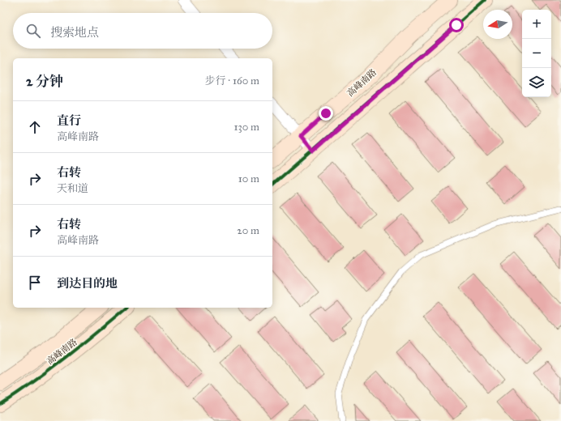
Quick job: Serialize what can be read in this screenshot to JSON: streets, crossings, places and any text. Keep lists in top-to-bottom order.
{
  "streets": {
    "street": ["高峰南路"]
  },
  "north": "left",
  "page": {
    "map_buttons": ["+", "−"],
    "search": "搜索地点",
    "heading": ["2 分钟", "步行 · 160 m"],
    "list": [
      ["直行", "高峰南路", "130 m"],
      ["右转", "天和道", "10 m"],
      ["右转", "高峰南路", "20 m"],
      "到达目的地"
    ]
  }
}
